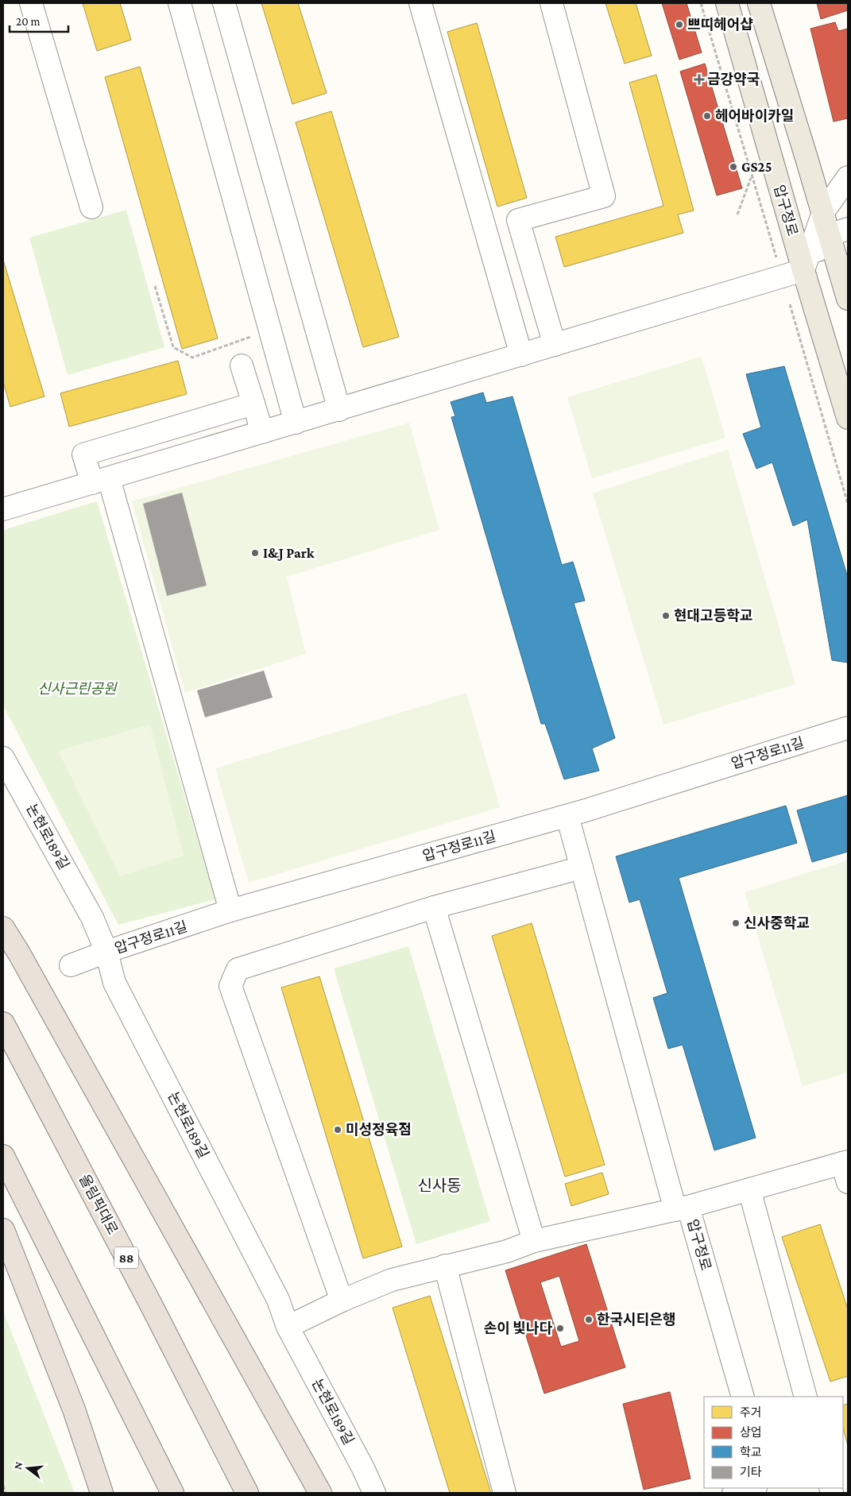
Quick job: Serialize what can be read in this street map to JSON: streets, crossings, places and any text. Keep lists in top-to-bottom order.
{
  "streets": {
    "highway": ["올림픽대로", "88"],
    "main road": ["압구정로"],
    "street": ["압구정로11길", "논현로189길"]
  },
  "crossings": [
    ["압구정로11길", "논현로189길"]
  ],
  "districts": ["신사동"],
  "parks": ["신사근린공원"],
  "places": {
    "other": [
      "쁘띠헤어샵",
      "헤어바이카일",
      "GS25",
      "I&J Park",
      "현대고등학교",
      "신사중학교",
      "미성정육점",
      "한국시티은행",
      "손이 빛나다"
    ],
    "health": ["금강약국"]
  },
  "legend": [
    "주거",
    "상업",
    "학교",
    "기타"
  ],
  "scale_bar": "20 m",
  "north": "left"
}
